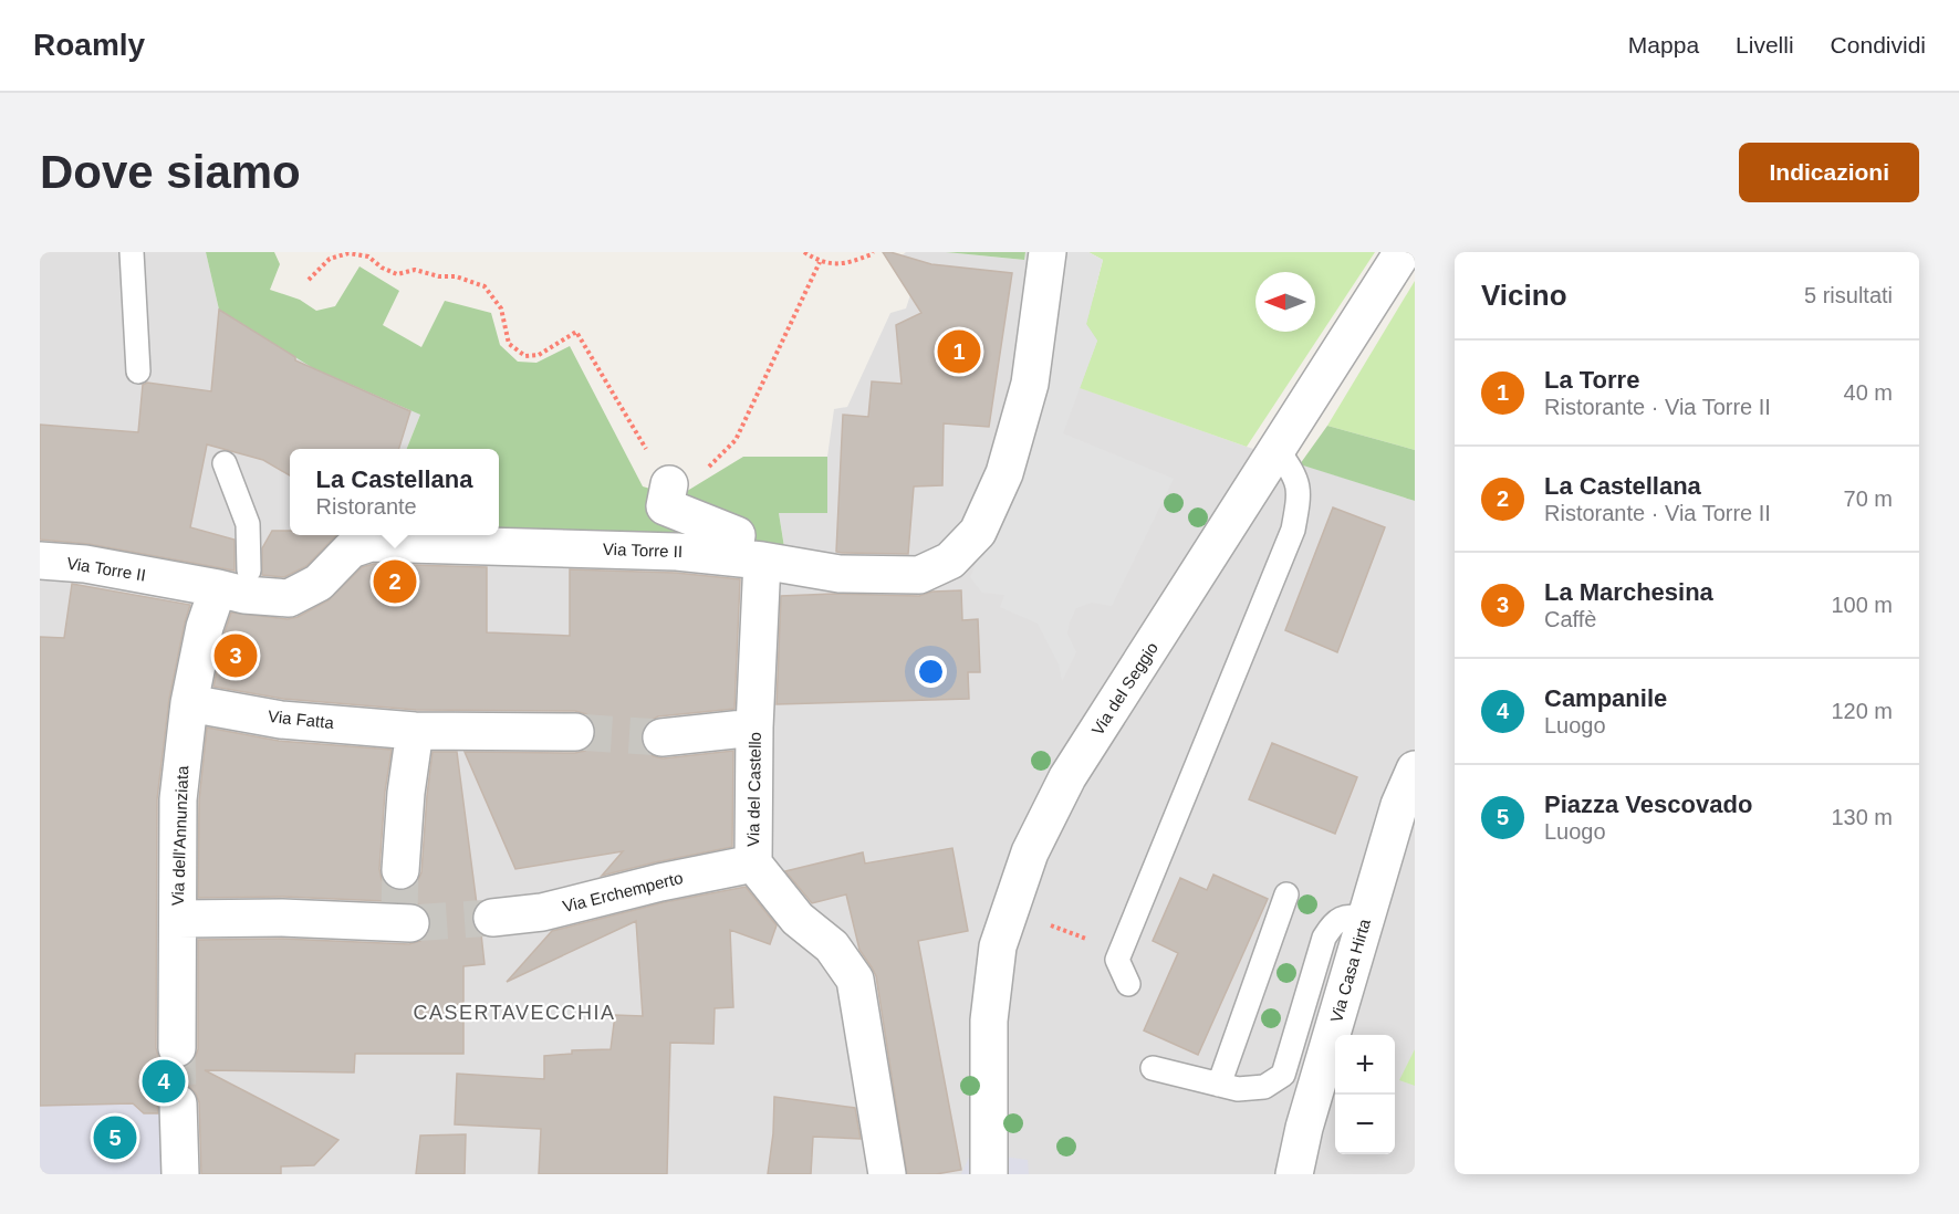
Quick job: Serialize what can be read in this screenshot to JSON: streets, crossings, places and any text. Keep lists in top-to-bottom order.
{
  "streets": {
    "street": [
      "Via Torre II",
      "Via del Seggio",
      "Via Fatta",
      "Via del Castello",
      "Via dell'Annunziata",
      "Via Erchemperto",
      "Via Casa Hirta"
    ]
  },
  "crossings": [
    ["Via Torre II", "Via del Castello"],
    ["Via Torre II", "Via dell'Annunziata"],
    ["Via Fatta", "Via dell'Annunziata"],
    ["Via del Castello", "Via Erchemperto"]
  ],
  "districts": ["CASERTAVECCHIA"],
  "north": "left",
  "page": {
    "header": "Roamly",
    "nav": ["Mappa", "Livelli", "Condividi"],
    "buttons": "Indicazioni",
    "title": "Dove siamo",
    "heading": ["Vicino", "5 risultati"],
    "pins": [
      "1",
      "2",
      "3",
      "4",
      "5"
    ],
    "list": [
      {
        "mark": "1",
        "name": "La Torre",
        "note": "Ristorante · Via Torre II",
        "value": "40 m"
      },
      {
        "mark": "2",
        "name": "La Castellana",
        "note": "Ristorante · Via Torre II",
        "value": "70 m"
      },
      {
        "mark": "3",
        "name": "La Marchesina",
        "note": "Caffè",
        "value": "100 m"
      },
      {
        "mark": "4",
        "name": "Campanile",
        "note": "Luogo",
        "value": "120 m"
      },
      {
        "mark": "5",
        "name": "Piazza Vescovado",
        "note": "Luogo",
        "value": "130 m"
      }
    ],
    "popup": ["La Castellana", "Ristorante"],
    "map_buttons": ["+", "−"]
  }
}
